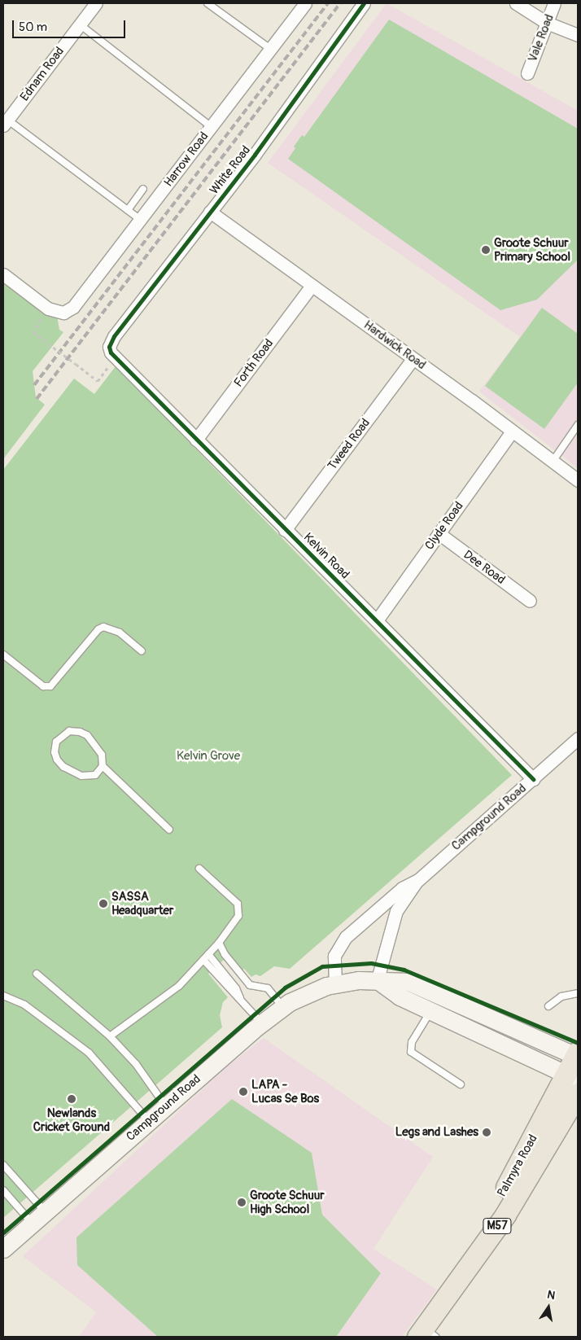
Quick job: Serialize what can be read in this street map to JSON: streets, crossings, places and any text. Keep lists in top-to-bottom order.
{
  "streets": {
    "main road": ["Campground Road", "Palmyra Road", "M57"],
    "street": [
      "Vale Road",
      "Ednam Road",
      "Harrow Road",
      "White Road",
      "Hardwick Road",
      "Forth Road",
      "Tweed Road",
      "Clyde Road",
      "Kelvin Road",
      "Dee Road"
    ]
  },
  "crossings": [
    ["White Road", "Hardwick Road"],
    ["White Road", "Kelvin Road"],
    ["Hardwick Road", "Forth Road"],
    ["Hardwick Road", "Tweed Road"],
    ["Hardwick Road", "Clyde Road"],
    ["Forth Road", "Kelvin Road"],
    ["Tweed Road", "Kelvin Road"],
    ["Clyde Road", "Kelvin Road"],
    ["Clyde Road", "Dee Road"],
    ["Kelvin Road", "Campground Road"],
    ["Campground Road", "Palmyra Road"]
  ],
  "parks": ["Kelvin Grove"],
  "places": [
    "Groote Schuur Primary School",
    "SASSA Headquarter",
    "LAPA - Lucas Se Bos",
    "Newlands Cricket Ground",
    "Legs and Lashes",
    "Groote Schuur High School"
  ],
  "scale_bar": "50 m",
  "north": "top"
}
